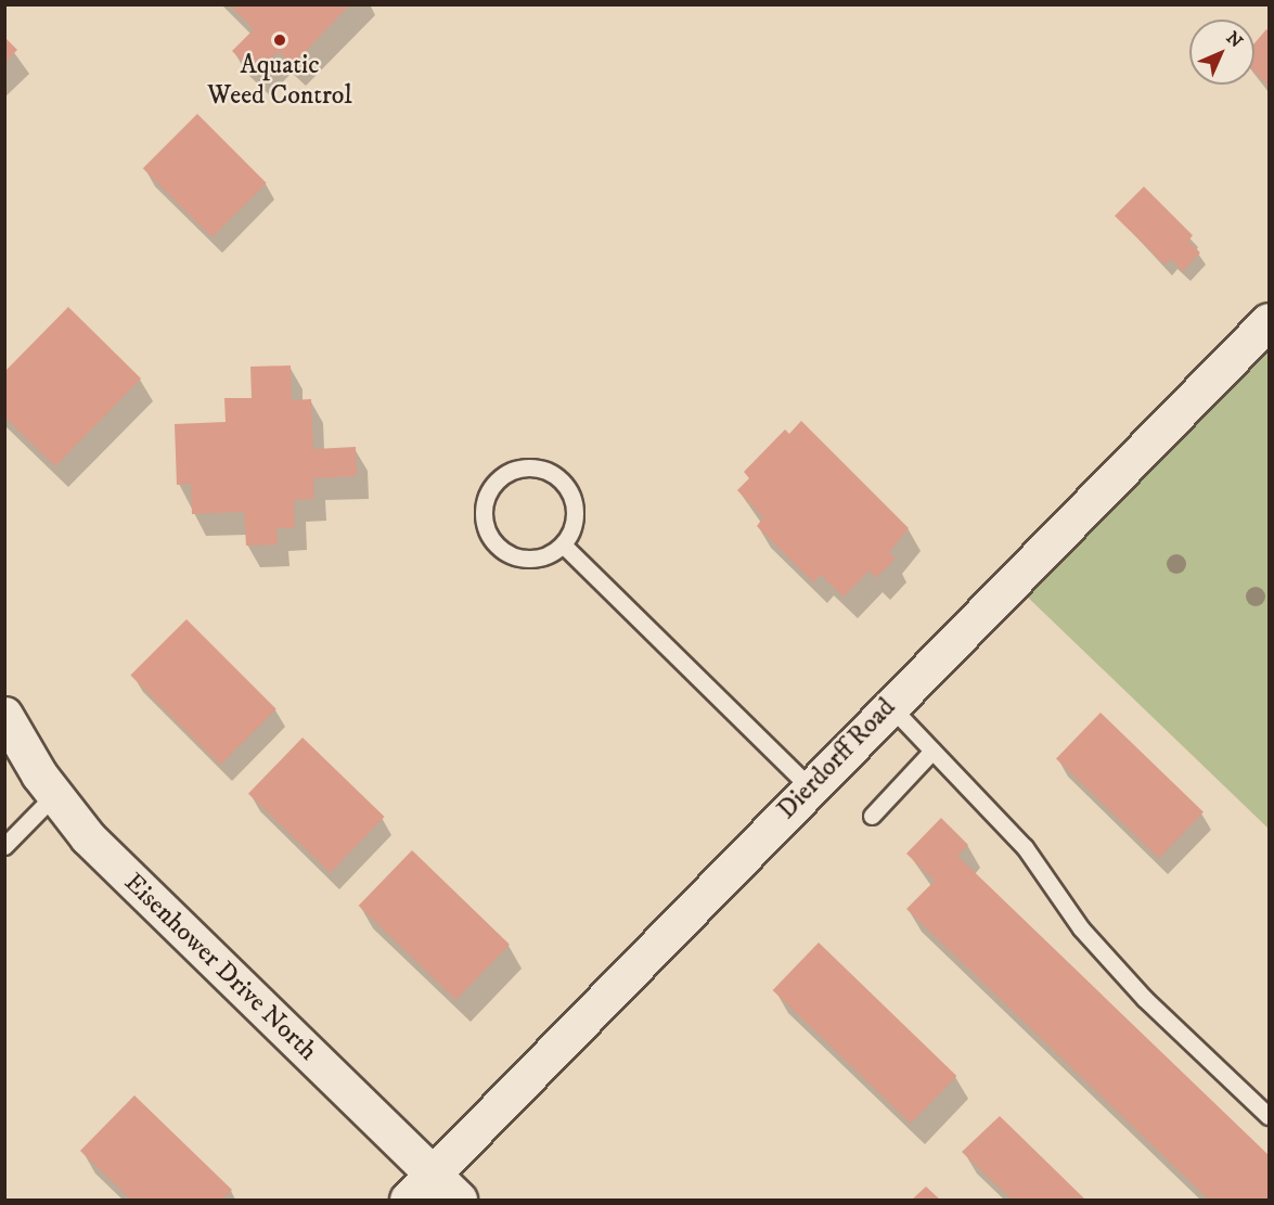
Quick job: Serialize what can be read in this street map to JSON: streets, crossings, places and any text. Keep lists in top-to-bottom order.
{
  "streets": {
    "street": ["Dierdorff Road", "Eisenhower Drive North"]
  },
  "crossings": [
    ["Dierdorff Road", "Eisenhower Drive North"]
  ],
  "places": ["Aquatic Weed Control"],
  "north": "top right"
}
